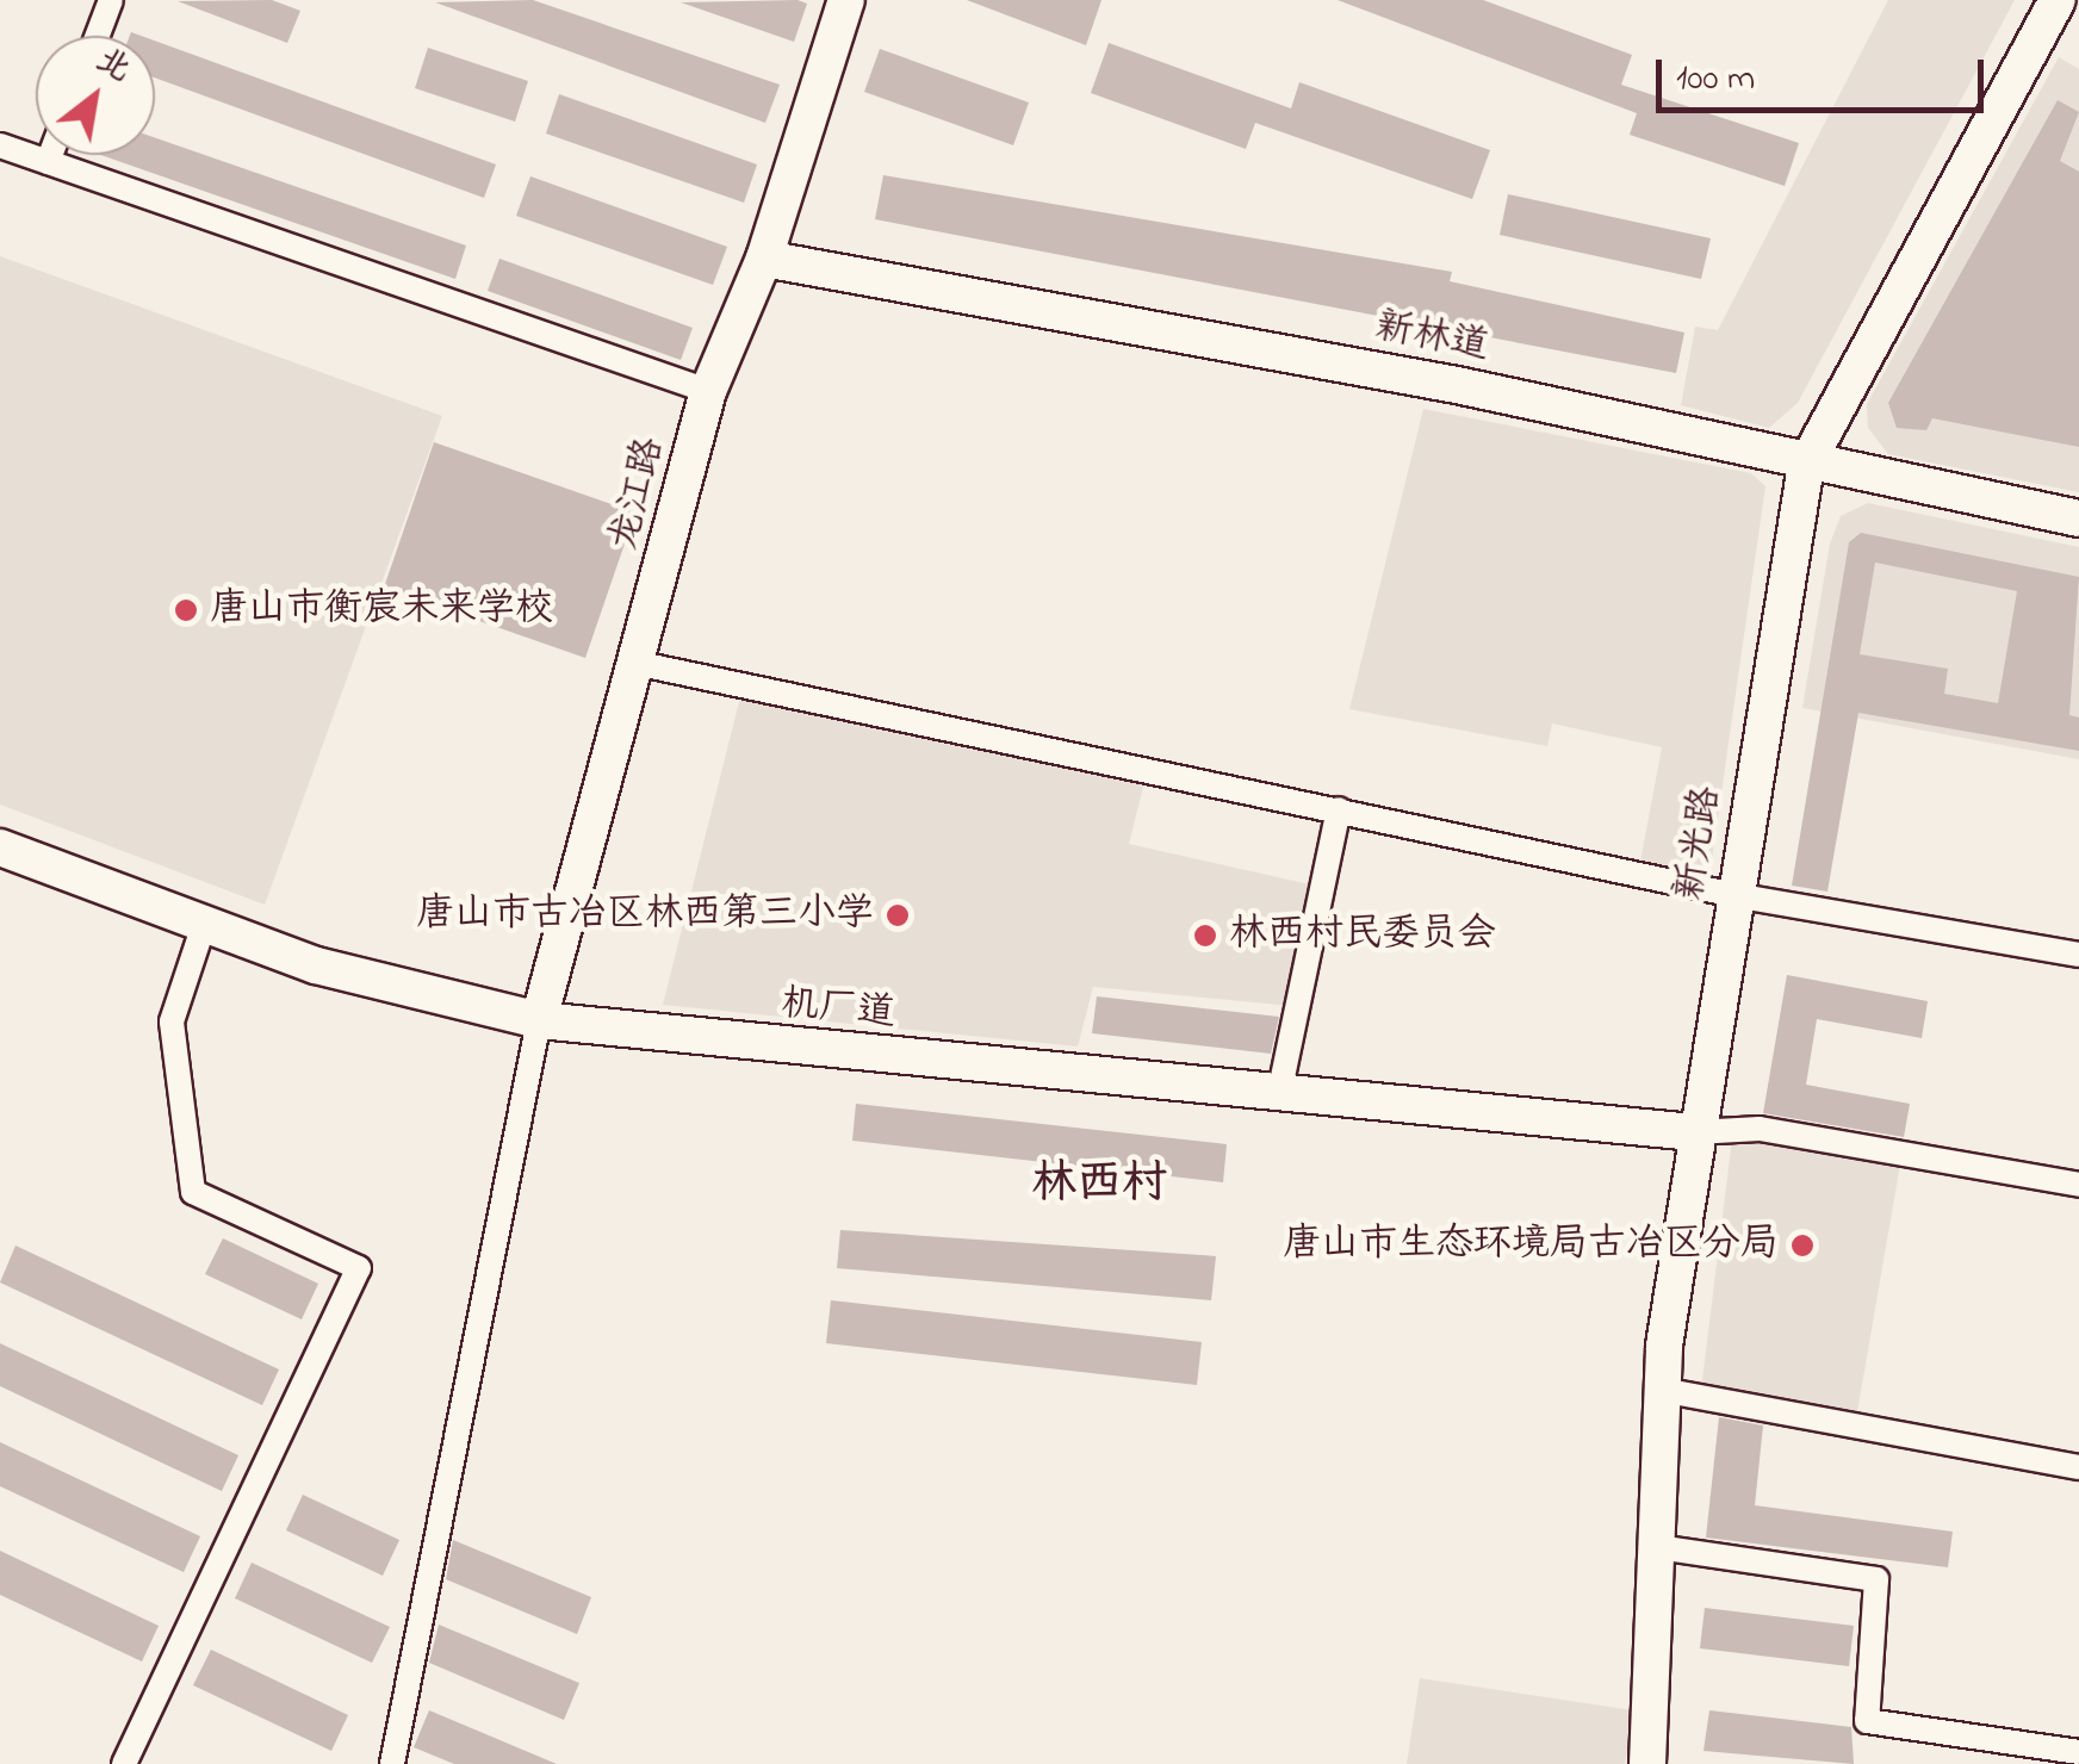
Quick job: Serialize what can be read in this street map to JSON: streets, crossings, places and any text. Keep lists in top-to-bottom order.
{
  "streets": {
    "street": [
      "新林道",
      "龙江路",
      "新光路",
      "机厂道"
    ]
  },
  "crossings": [
    ["新林道", "龙江路"],
    ["新林道", "新光路"],
    ["龙江路", "机厂道"],
    ["新光路", "机厂道"]
  ],
  "districts": ["林西村"],
  "places": [
    "唐山市衡宸未来学校",
    "唐山市古冶区林西第三小学",
    "林西村民委员会",
    "唐山市生态环境局古冶区分局"
  ],
  "scale_bar": "100 m",
  "north": "top right"
}
